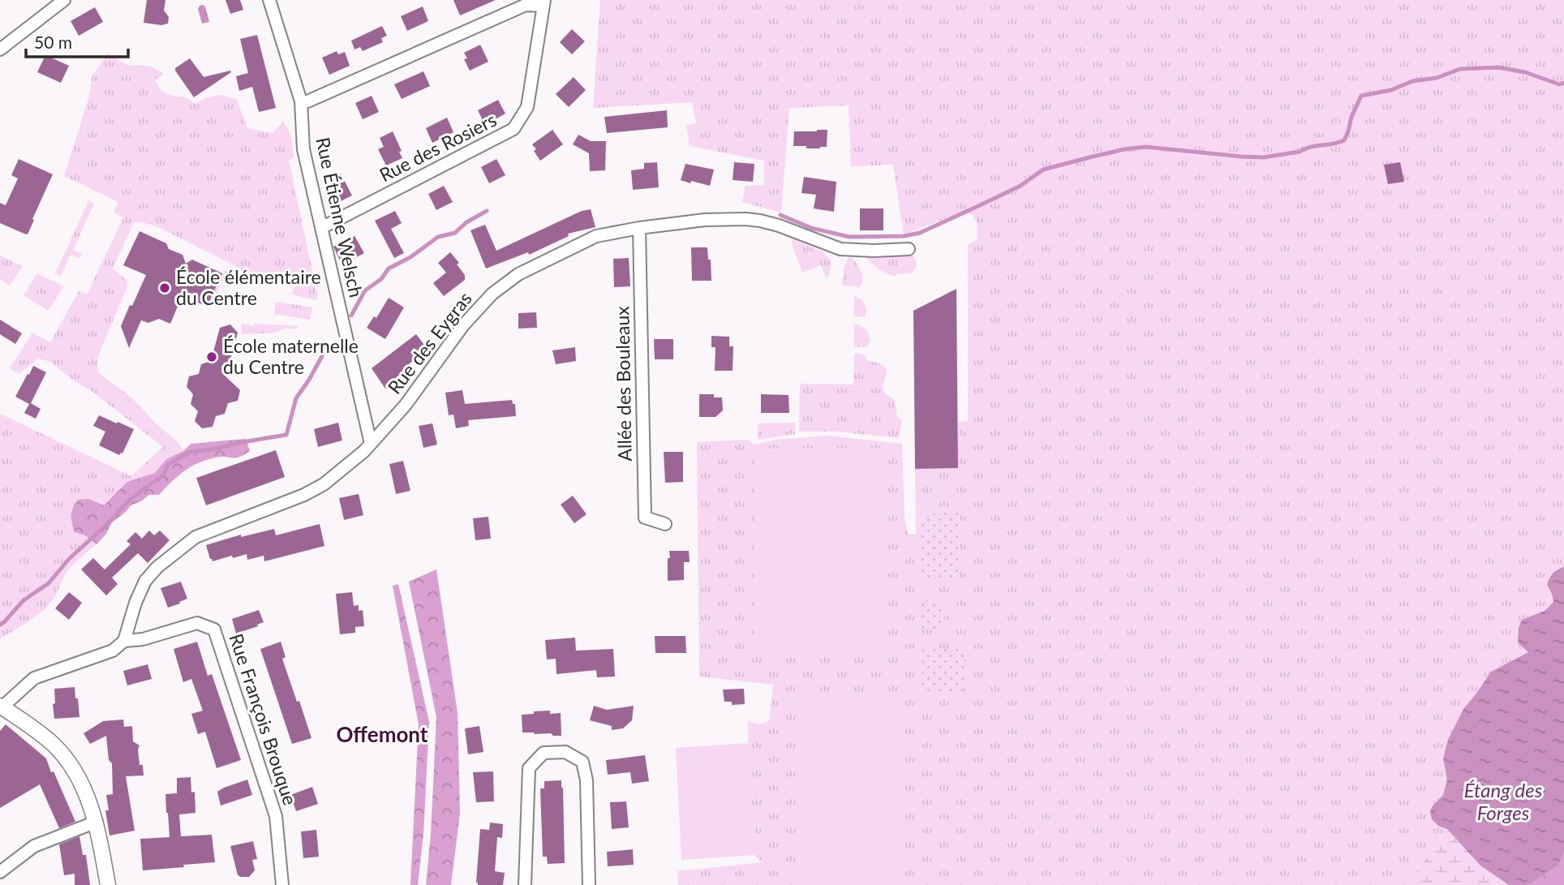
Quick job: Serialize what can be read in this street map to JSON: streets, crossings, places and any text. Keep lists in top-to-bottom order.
{
  "streets": {
    "street": [
      "Rue des Rosiers",
      "Rue Étienne Welsch",
      "Rue des Eygras",
      "Allée des Bouleaux",
      "Rue François Brouque"
    ]
  },
  "crossings": [
    ["Rue des Rosiers", "Rue Étienne Welsch"],
    ["Rue Étienne Welsch", "Rue des Eygras"],
    ["Rue des Eygras", "Allée des Bouleaux"],
    ["Rue des Eygras", "Rue François Brouque"]
  ],
  "districts": ["Offemont"],
  "water": ["Étang des Forges"],
  "places": ["École élémentaire du Centre", "École maternelle du Centre"],
  "scale_bar": "50 m"
}
